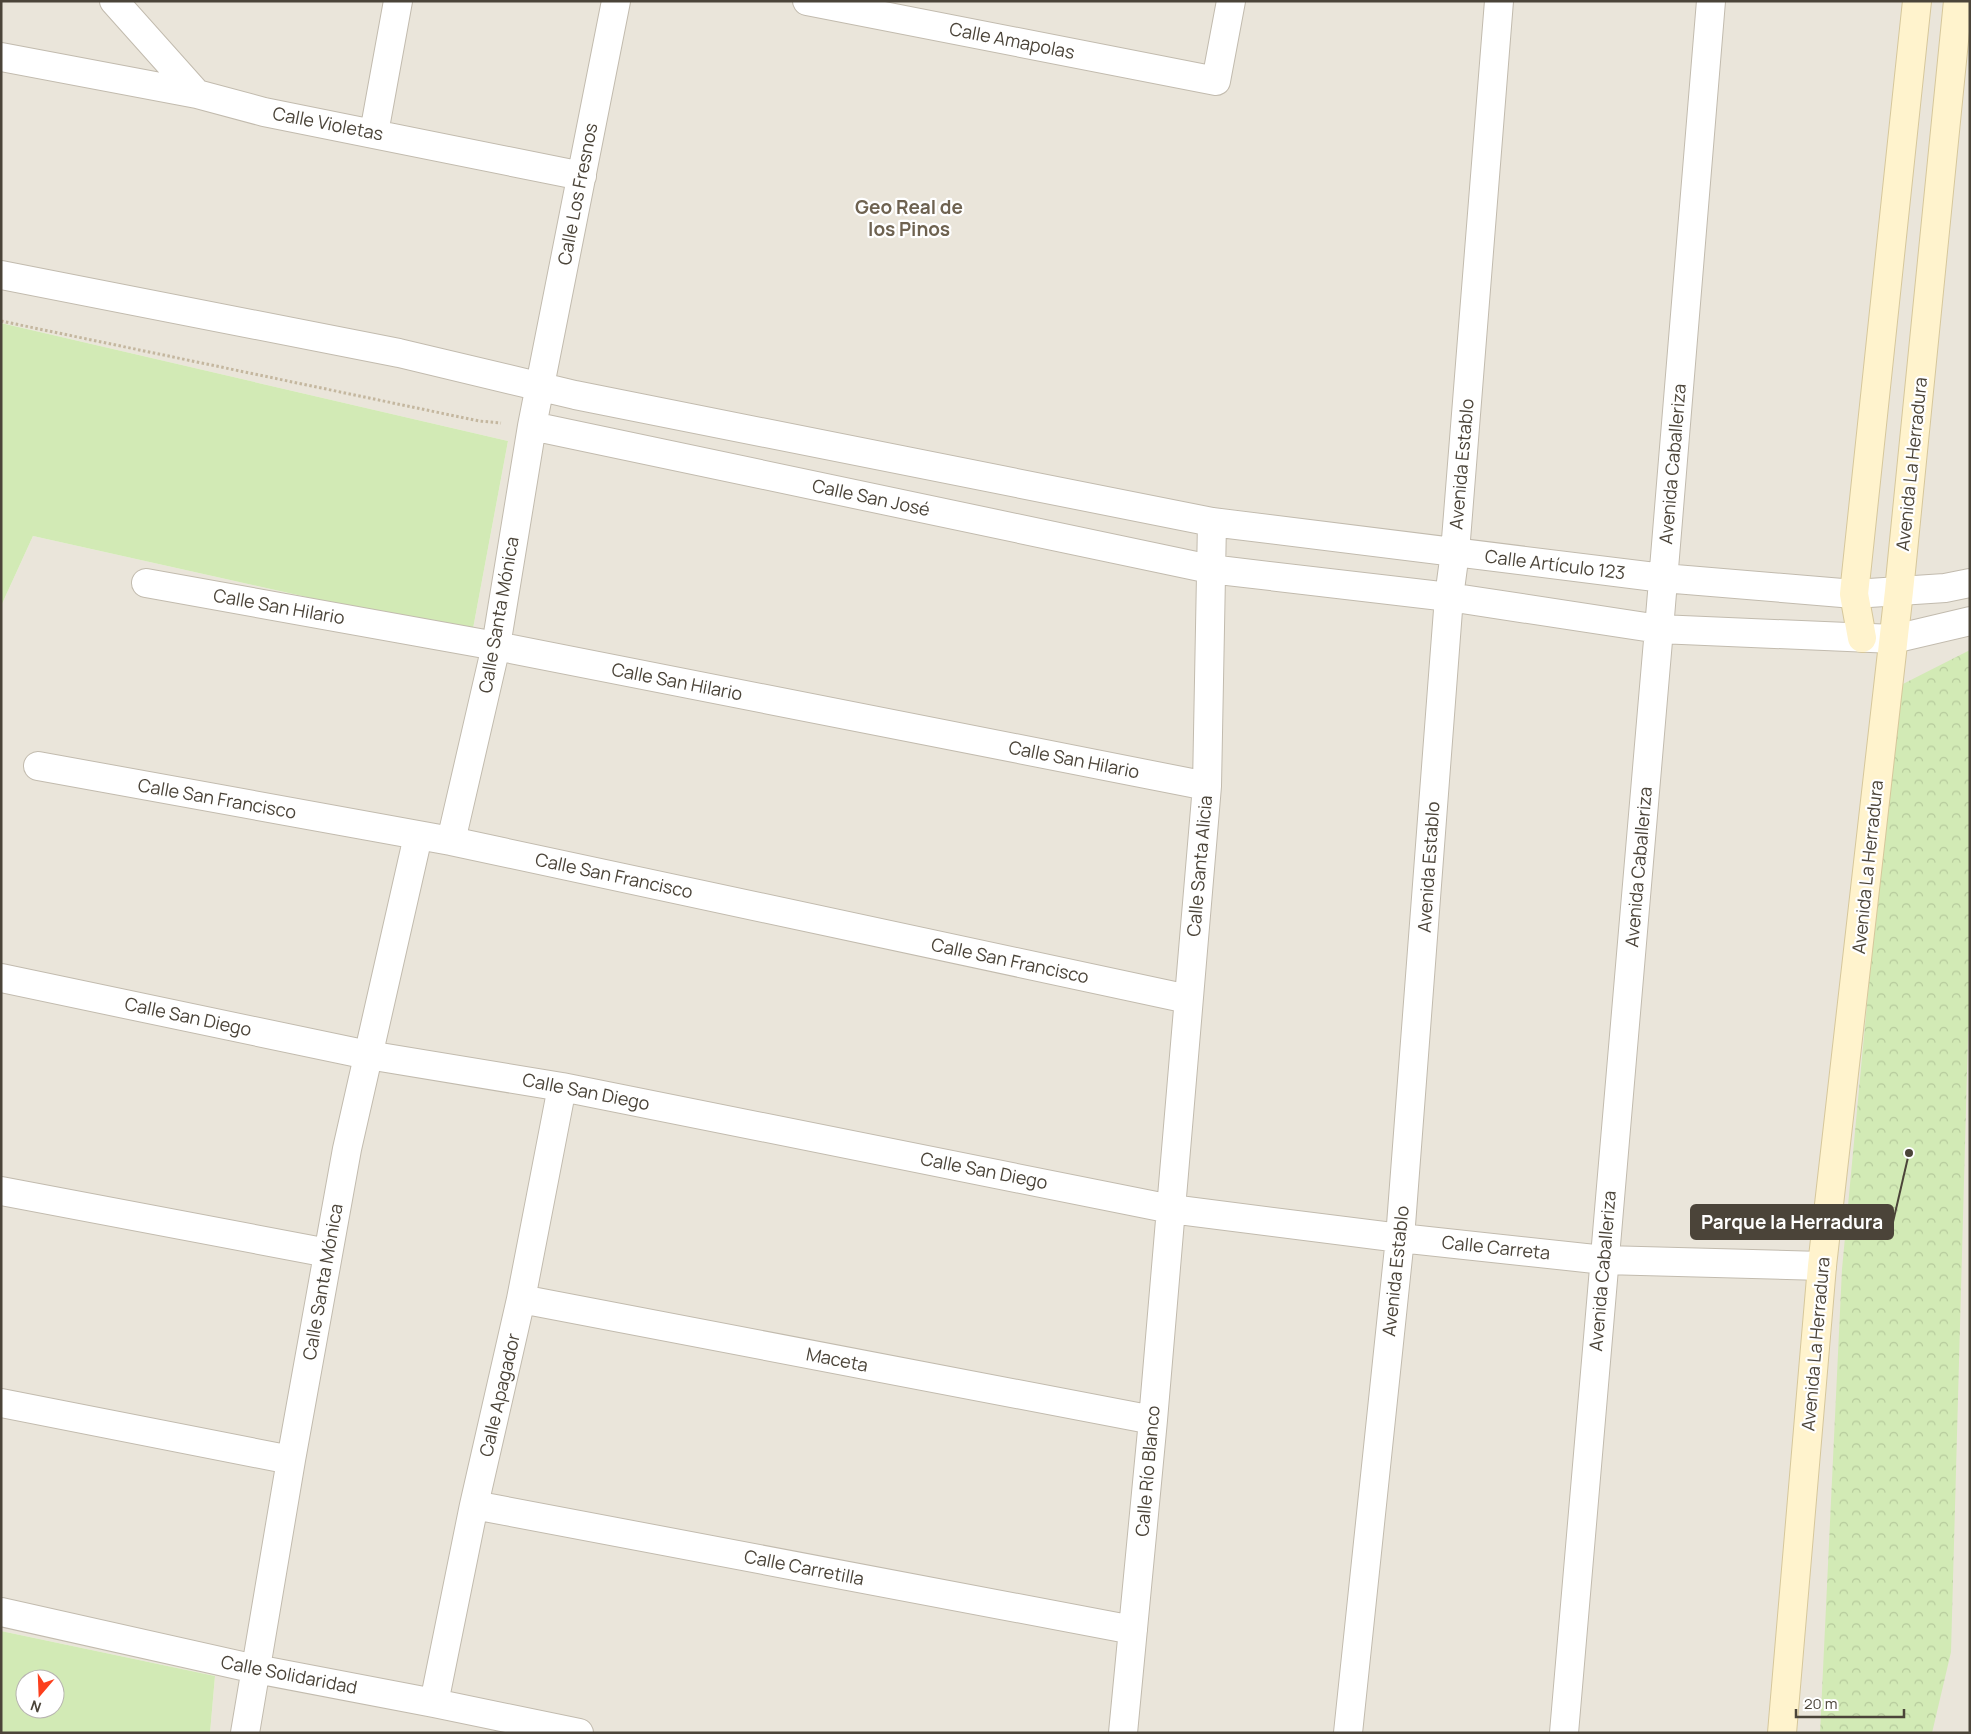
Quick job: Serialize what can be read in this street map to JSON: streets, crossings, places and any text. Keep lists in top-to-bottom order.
{
  "streets": {
    "street": [
      "Calle Amapolas",
      "Calle Violetas",
      "Calle Los Fresnos",
      "Avenida Establo",
      "Avenida Caballeriza",
      "Avenida La Herradura",
      "Calle San José",
      "Calle Artículo 123",
      "Calle San Hilario",
      "Calle Santa Mónica",
      "Calle San Francisco",
      "Calle Santa Alicia",
      "Calle San Diego",
      "Calle Carreta",
      "Maceta",
      "Calle Apagador",
      "Calle Río Blanco",
      "Calle Carretilla",
      "Calle Solidaridad"
    ]
  },
  "crossings": [
    ["Calle Violetas", "Calle Los Fresnos"],
    ["Calle Los Fresnos", "Calle Santa Mónica"],
    ["Avenida Establo", "Calle Artículo 123"],
    ["Avenida Establo", "Calle Carreta"],
    ["Avenida Caballeriza", "Calle Artículo 123"],
    ["Avenida Caballeriza", "Calle Carreta"],
    ["Avenida La Herradura", "Calle Artículo 123"],
    ["Avenida La Herradura", "Calle Carreta"],
    ["Calle San José", "Calle Santa Mónica"],
    ["Calle San José", "Calle Santa Alicia"],
    ["Calle Artículo 123", "Calle Santa Alicia"],
    ["Calle San Hilario", "Calle Santa Mónica"],
    ["Calle San Hilario", "Calle Santa Alicia"],
    ["Calle Santa Mónica", "Calle San Francisco"],
    ["Calle Santa Mónica", "Calle San Diego"],
    ["Calle Santa Mónica", "Calle Solidaridad"],
    ["Calle San Francisco", "Calle Santa Alicia"],
    ["Calle Santa Alicia", "Calle San Diego"],
    ["Calle Santa Alicia", "Calle Carreta"],
    ["Calle Santa Alicia", "Calle Río Blanco"],
    ["Calle San Diego", "Calle Carreta"],
    ["Calle San Diego", "Calle Apagador"],
    ["Calle San Diego", "Calle Río Blanco"],
    ["Calle Carreta", "Calle Río Blanco"],
    ["Maceta", "Calle Apagador"],
    ["Maceta", "Calle Río Blanco"],
    ["Calle Apagador", "Calle Carretilla"],
    ["Calle Apagador", "Calle Solidaridad"],
    ["Calle Río Blanco", "Calle Carretilla"]
  ],
  "districts": ["Geo Real de los Pinos"],
  "places": ["Parque la Herradura"],
  "scale_bar": "20 m",
  "north": "bottom"
}
